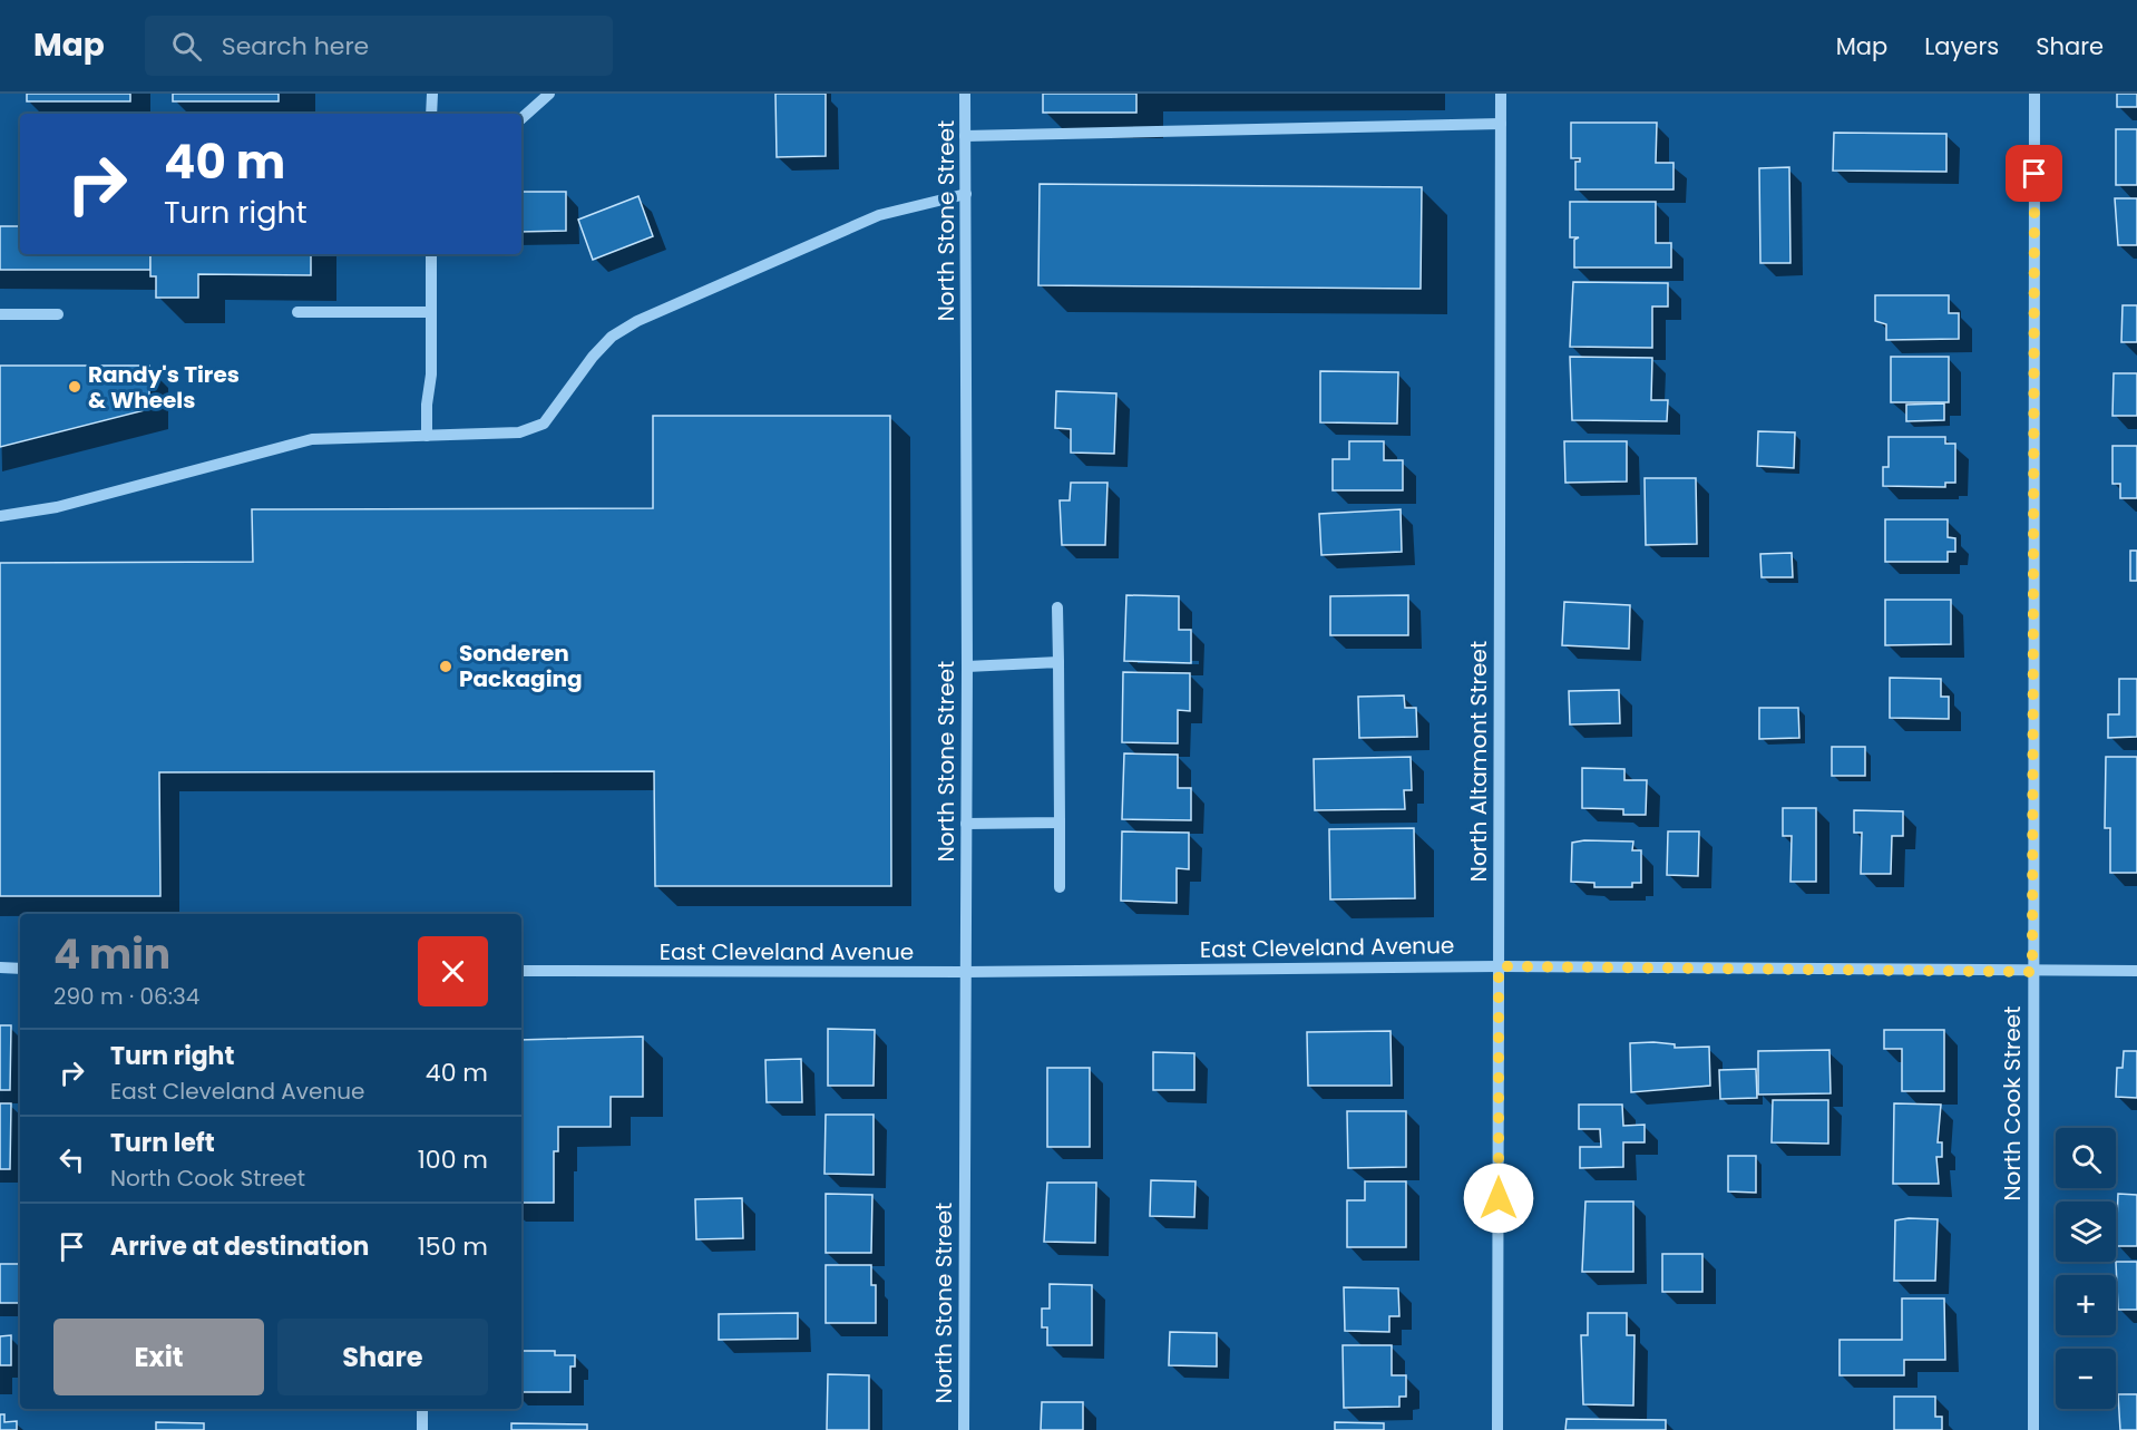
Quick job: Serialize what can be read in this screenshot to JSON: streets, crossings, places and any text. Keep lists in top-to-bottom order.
{
  "streets": {
    "street": [
      "North Stone Street",
      "North Altamont Street",
      "East Cleveland Avenue",
      "North Cook Street"
    ]
  },
  "crossings": [
    ["North Stone Street", "East Cleveland Avenue"],
    ["North Altamont Street", "East Cleveland Avenue"],
    ["East Cleveland Avenue", "North Cook Street"]
  ],
  "places": ["Randy's Tires & Wheels", "Sonderen Packaging"],
  "page": {
    "header": "Map",
    "search": "Search here",
    "nav": ["Map", "Layers", "Share"],
    "turn": ["40 m", "Turn right"],
    "heading": ["4 min", "290 m · 06:34"],
    "list": [
      {
        "name": "Turn right",
        "note": "East Cleveland Avenue",
        "value": "40 m"
      },
      {
        "name": "Turn left",
        "note": "North Cook Street",
        "value": "100 m"
      },
      {
        "name": "Arrive at destination",
        "value": "150 m"
      }
    ],
    "map_buttons": ["+", "−"],
    "buttons": ["Exit", "Share"]
  }
}
